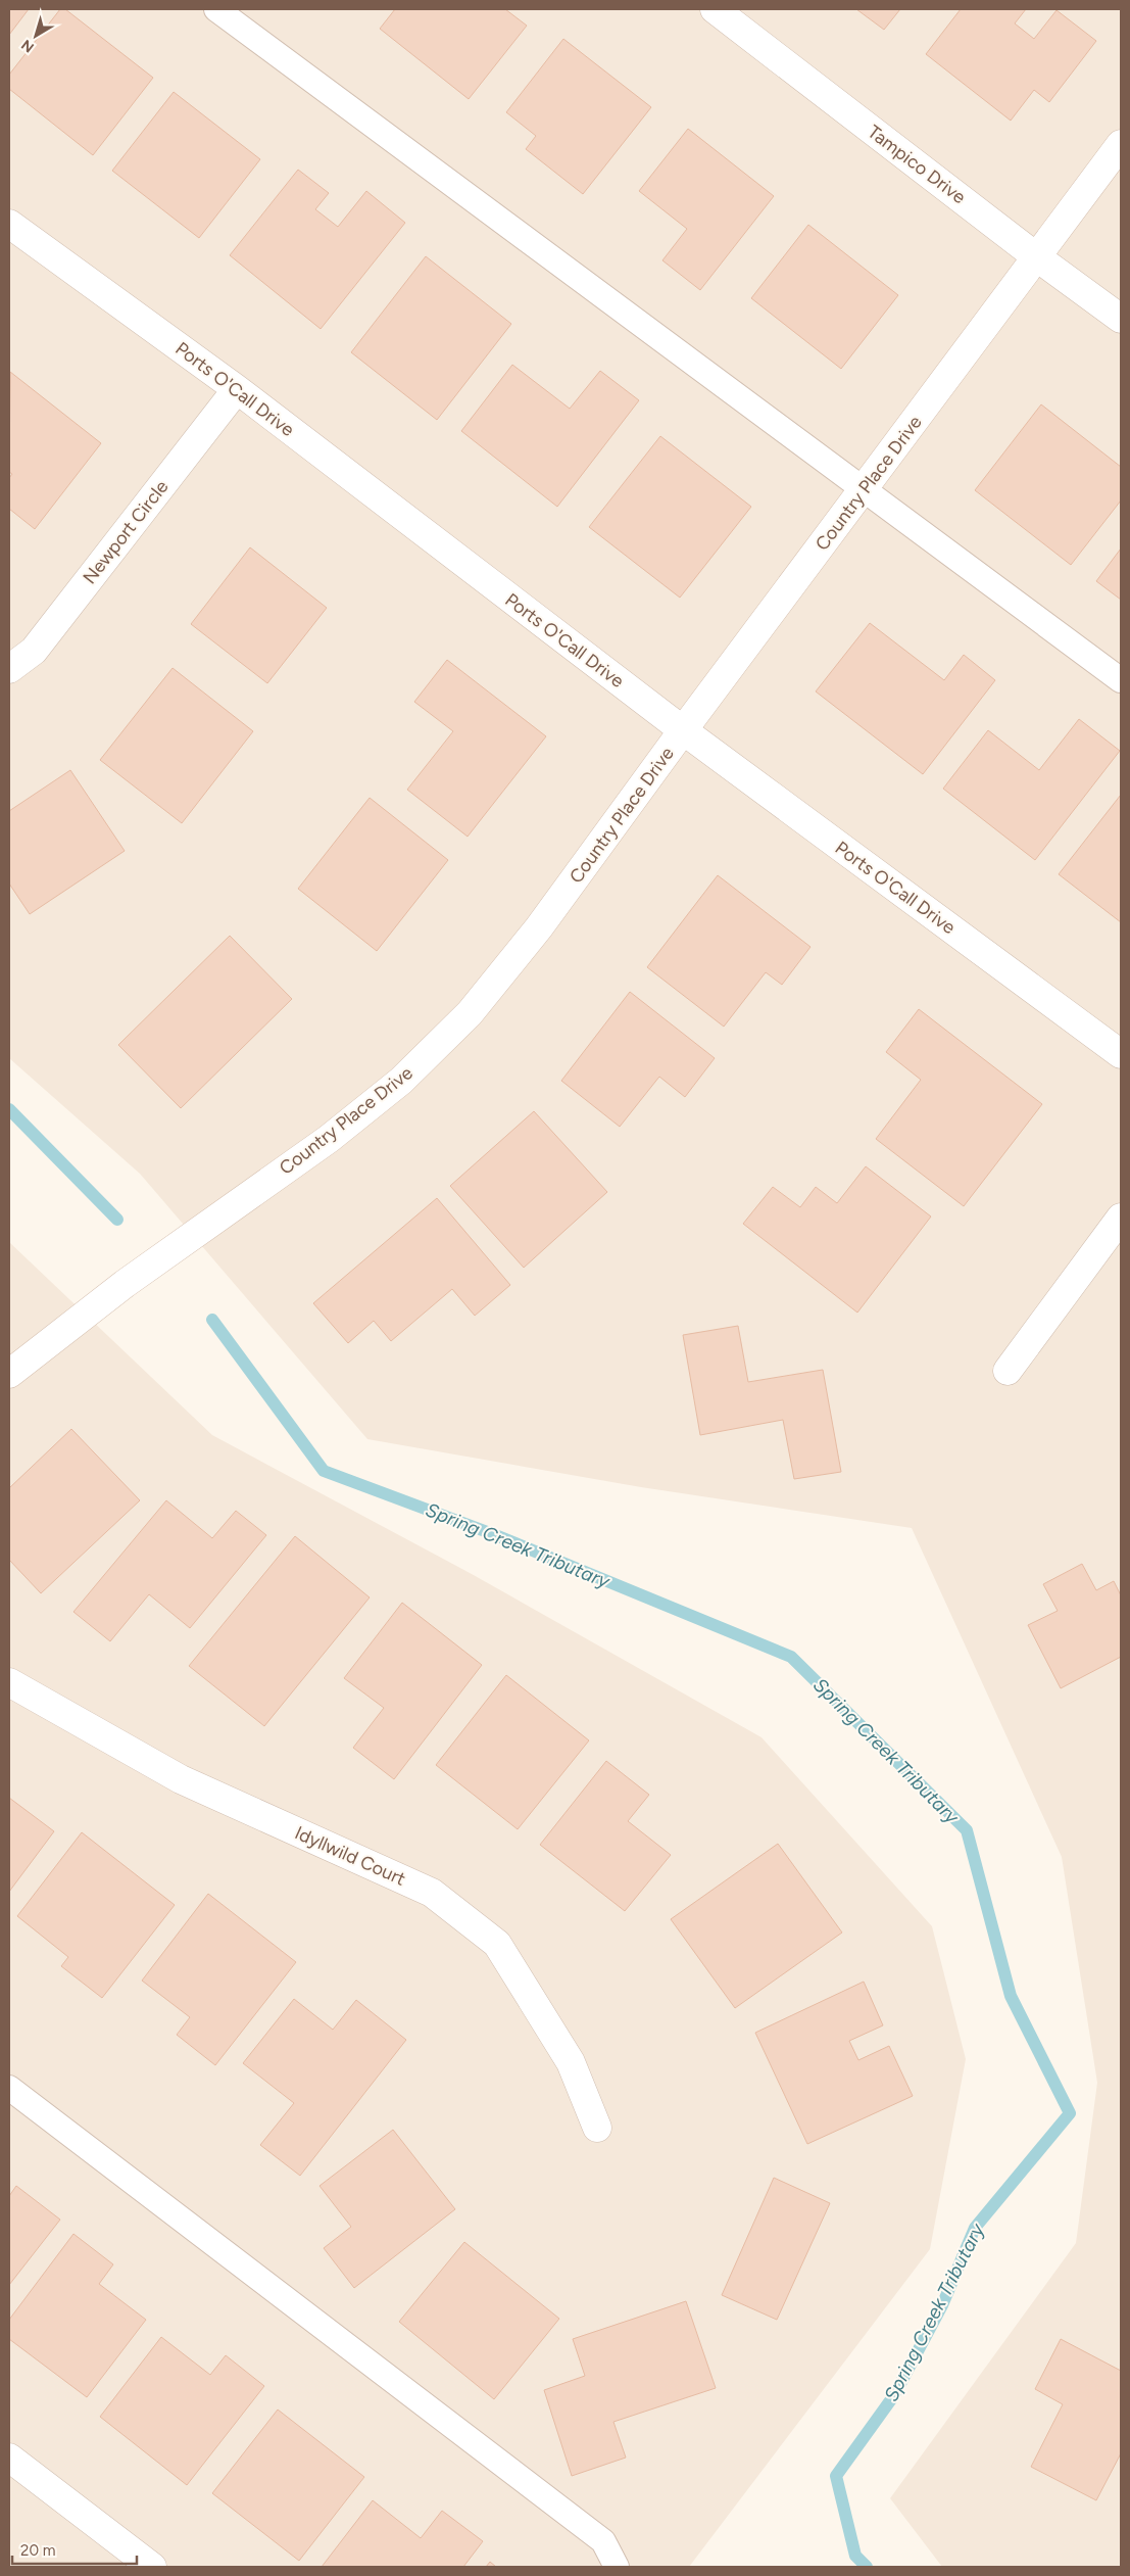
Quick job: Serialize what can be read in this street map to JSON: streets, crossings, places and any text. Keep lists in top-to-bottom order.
{
  "streets": {
    "street": [
      "Tampico Drive",
      "Ports O'Call Drive",
      "Country Place Drive",
      "Newport Circle",
      "Idyllwild Court"
    ]
  },
  "crossings": [
    ["Tampico Drive", "Country Place Drive"],
    ["Ports O'Call Drive", "Country Place Drive"],
    ["Ports O'Call Drive", "Newport Circle"]
  ],
  "water": ["Spring Creek Tributary"],
  "scale_bar": "20 m",
  "north": "bottom left"
}
